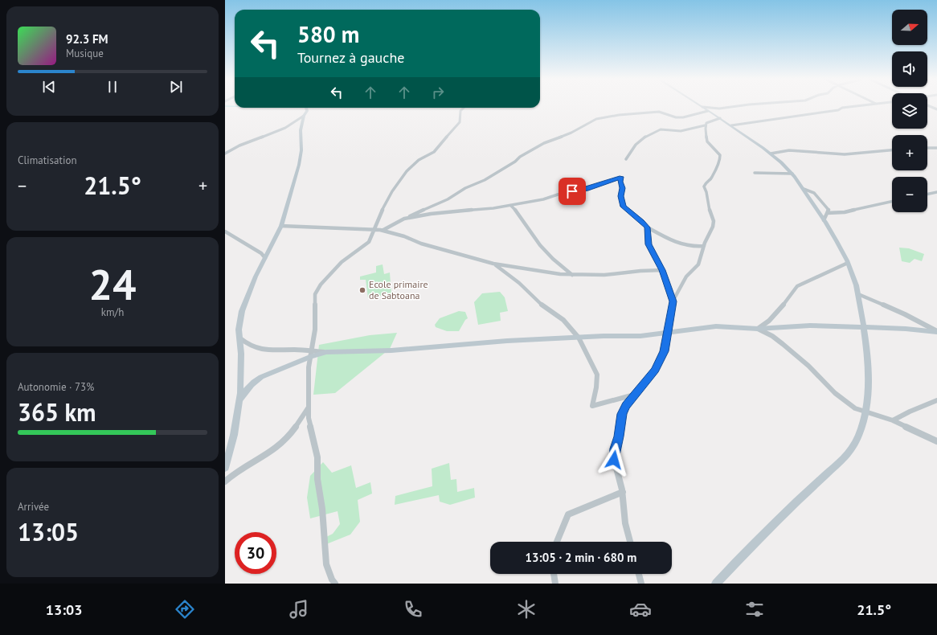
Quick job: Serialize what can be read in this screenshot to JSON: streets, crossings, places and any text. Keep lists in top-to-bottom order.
{
  "places": ["Ecole primaire de Sabtoana"],
  "north": "right",
  "page": {
    "map_buttons": ["+", "−"],
    "turn": ["580 m", "Tournez à gauche"],
    "song": ["92.3 FM", "Musique"],
    "tile": [
      "Climatisation",
      ["24", "km/h"],
      ["Autonomie · 73%", "365 km"],
      ["Arrivée", "13:05"]
    ],
    "heat": ["−", "21.5°", "+"],
    "limit": "30",
    "trip": "13:05 · 2 min · 680 m",
    "tabs": ["13:03", "21.5°"]
  }
}
